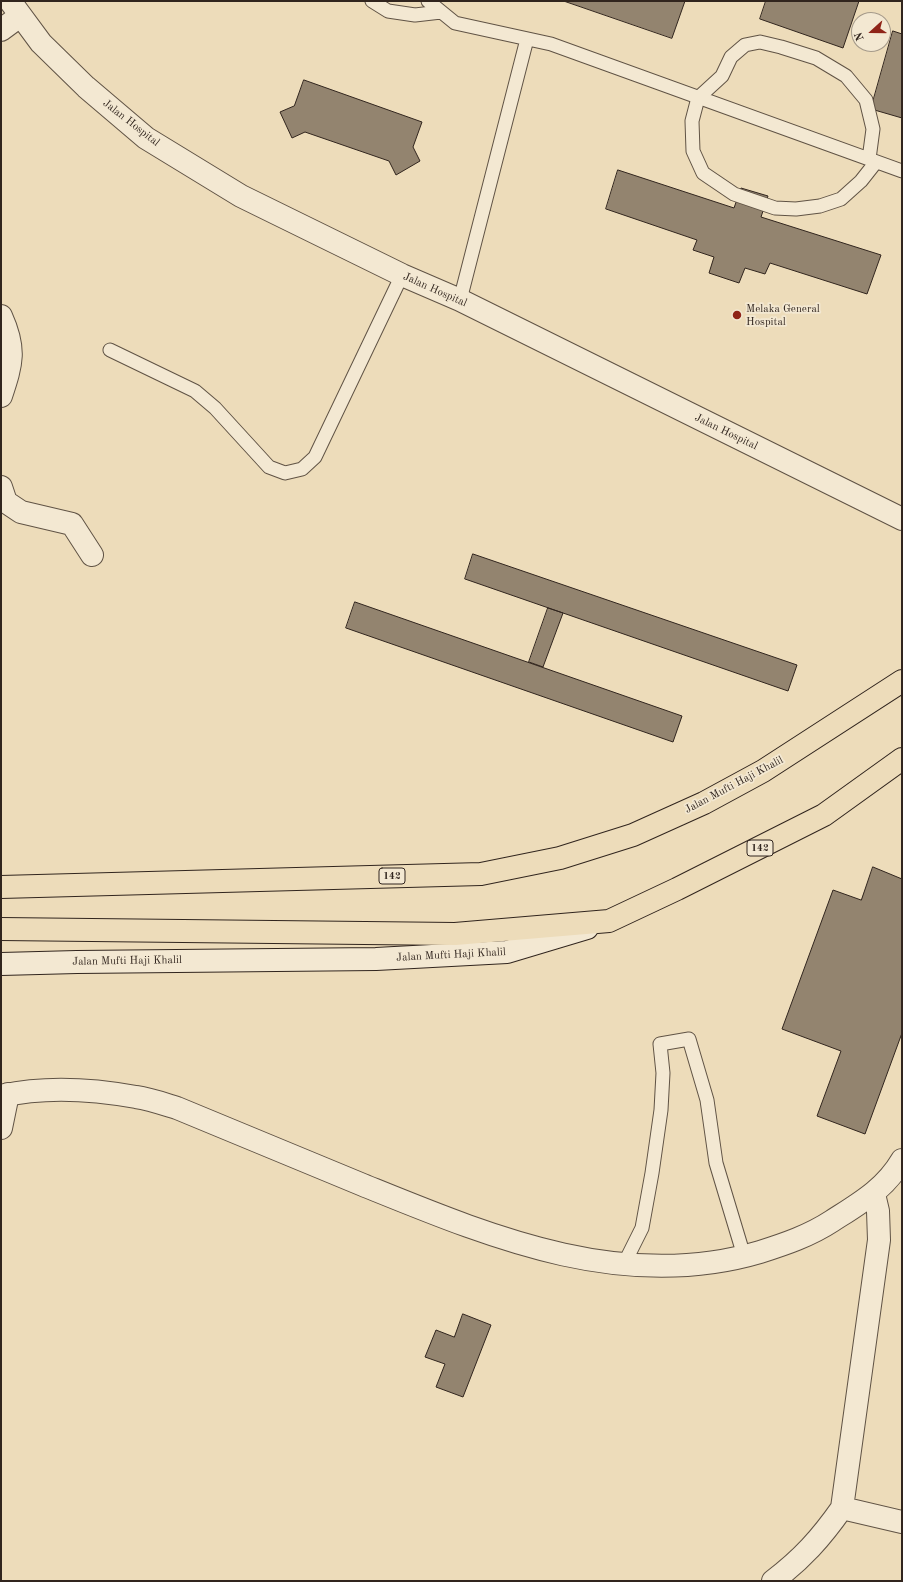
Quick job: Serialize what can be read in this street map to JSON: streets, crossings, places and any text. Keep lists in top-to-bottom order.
{
  "streets": {
    "highway": ["Jalan Mufti Haji Khalil", "142"],
    "street": ["Jalan Hospital"]
  },
  "crossings": [
    ["Jalan Mufti Haji Khalil", "142"]
  ],
  "places": ["Melaka General Hospital"],
  "north": "left"
}
